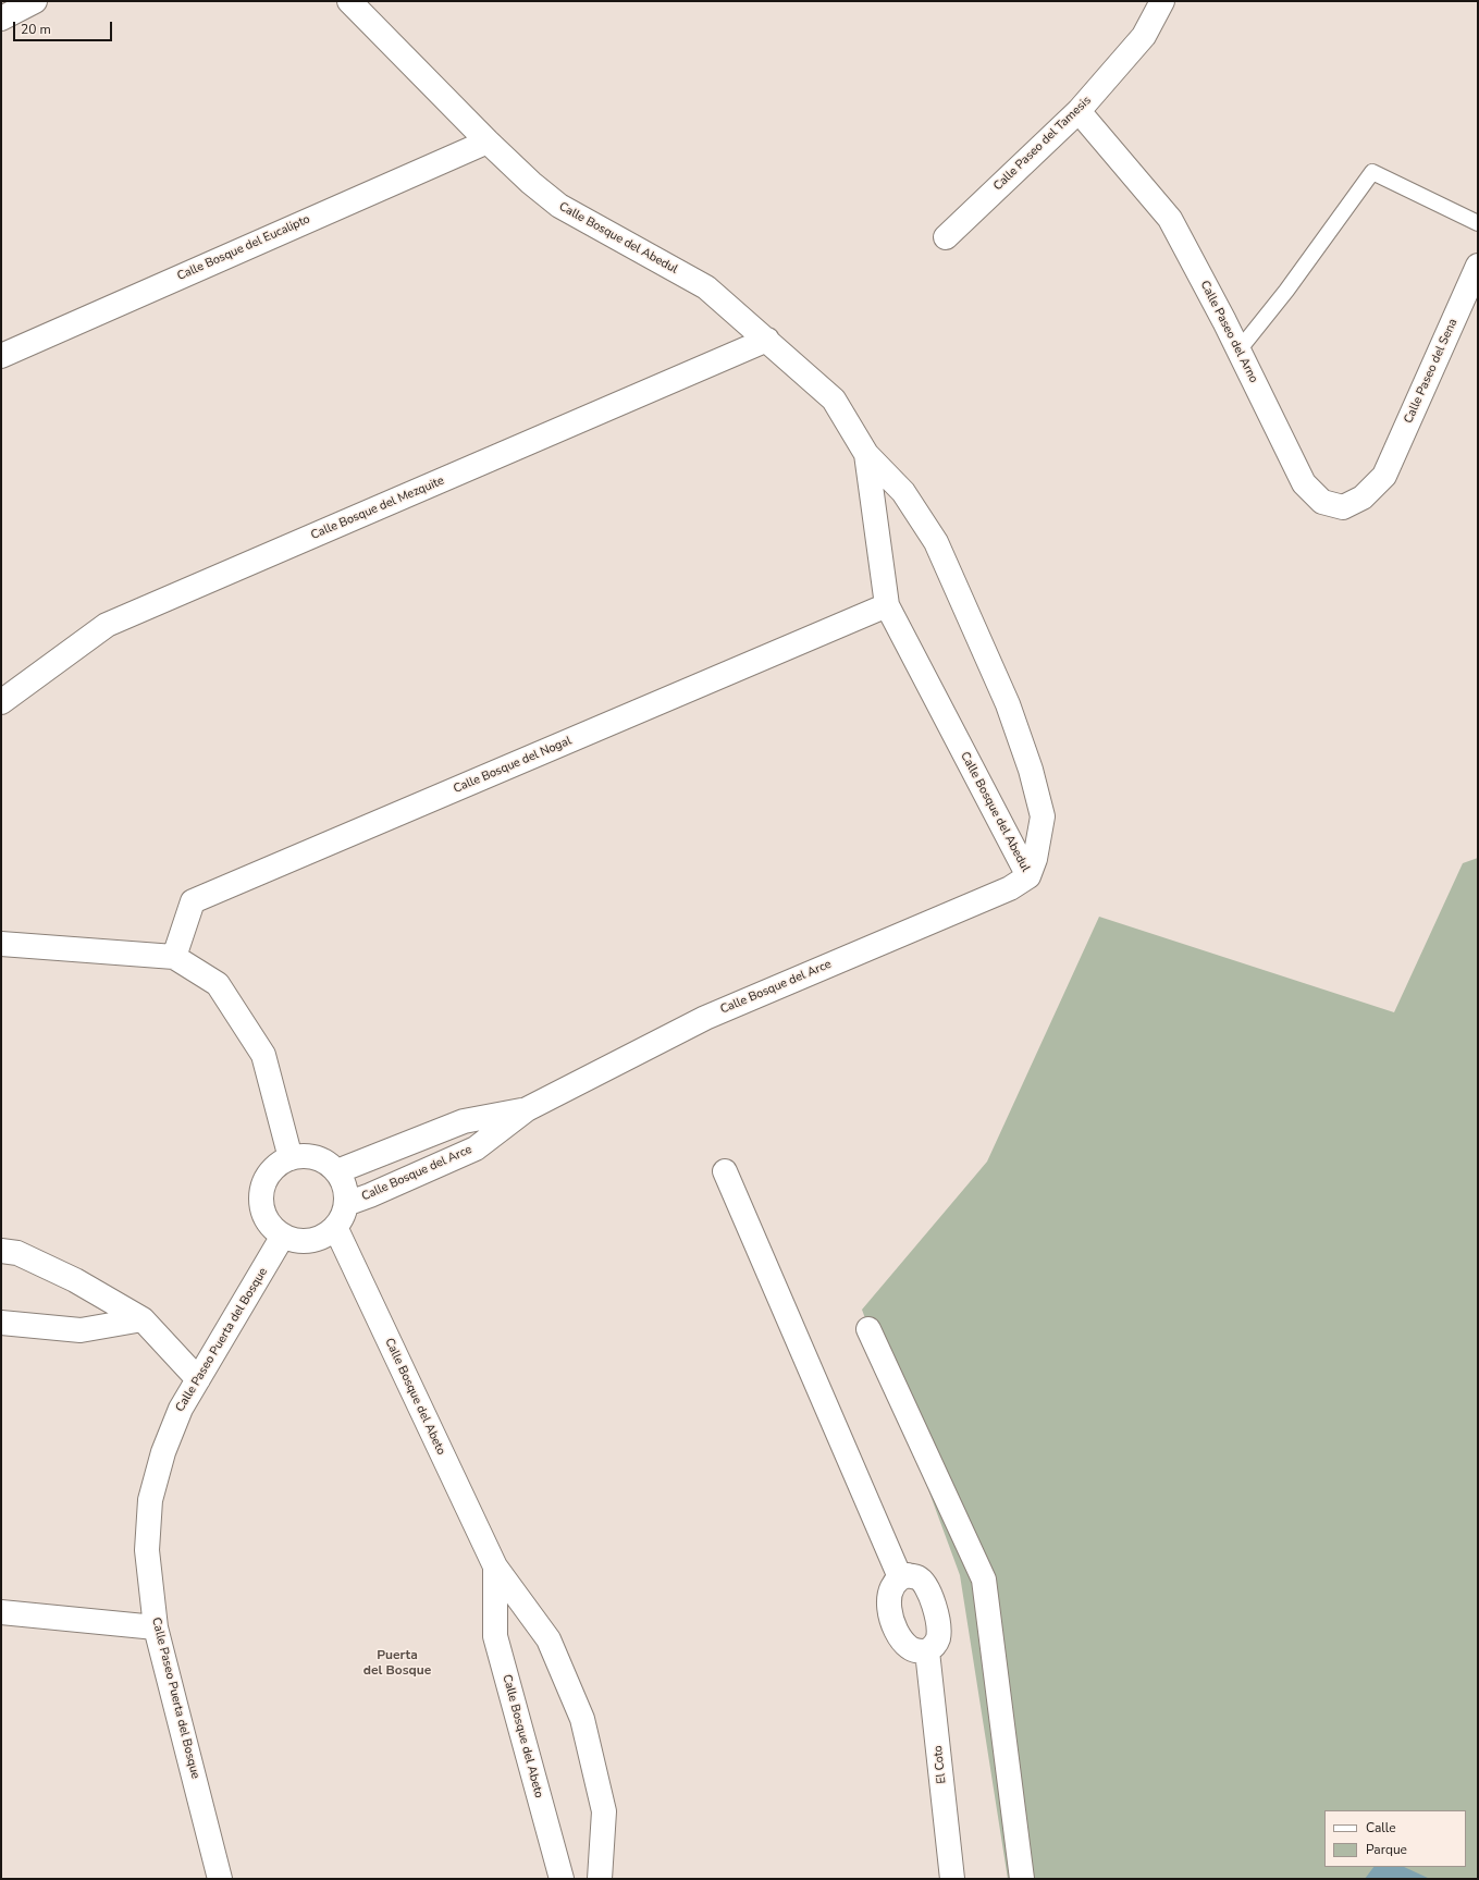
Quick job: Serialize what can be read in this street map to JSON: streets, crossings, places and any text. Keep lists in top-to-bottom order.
{
  "streets": {
    "street": [
      "Calle Paseo del Tamesis",
      "Calle Bosque del Abedul",
      "Calle Bosque del Eucalipto",
      "Calle Paseo del Arno",
      "Calle Paseo del Sena",
      "Calle Bosque del Mezquite",
      "Calle Bosque del Nogal",
      "Calle Bosque del Arce",
      "Calle Paseo Puerta del Bosque",
      "Calle Bosque del Abeto",
      "El Coto"
    ]
  },
  "crossings": [
    ["Calle Paseo del Tamesis", "Calle Paseo del Arno"],
    ["Calle Bosque del Abedul", "Calle Bosque del Eucalipto"],
    ["Calle Bosque del Abedul", "Calle Bosque del Mezquite"],
    ["Calle Bosque del Abedul", "Calle Bosque del Nogal"],
    ["Calle Bosque del Abedul", "Calle Bosque del Arce"],
    ["Calle Paseo del Arno", "Calle Paseo del Sena"],
    ["Calle Bosque del Arce", "Calle Paseo Puerta del Bosque"],
    ["Calle Bosque del Arce", "Calle Bosque del Abeto"],
    ["Calle Paseo Puerta del Bosque", "Calle Bosque del Abeto"]
  ],
  "districts": ["Puerta del Bosque"],
  "legend": ["Calle", "Parque"],
  "scale_bar": "20 m"
}
